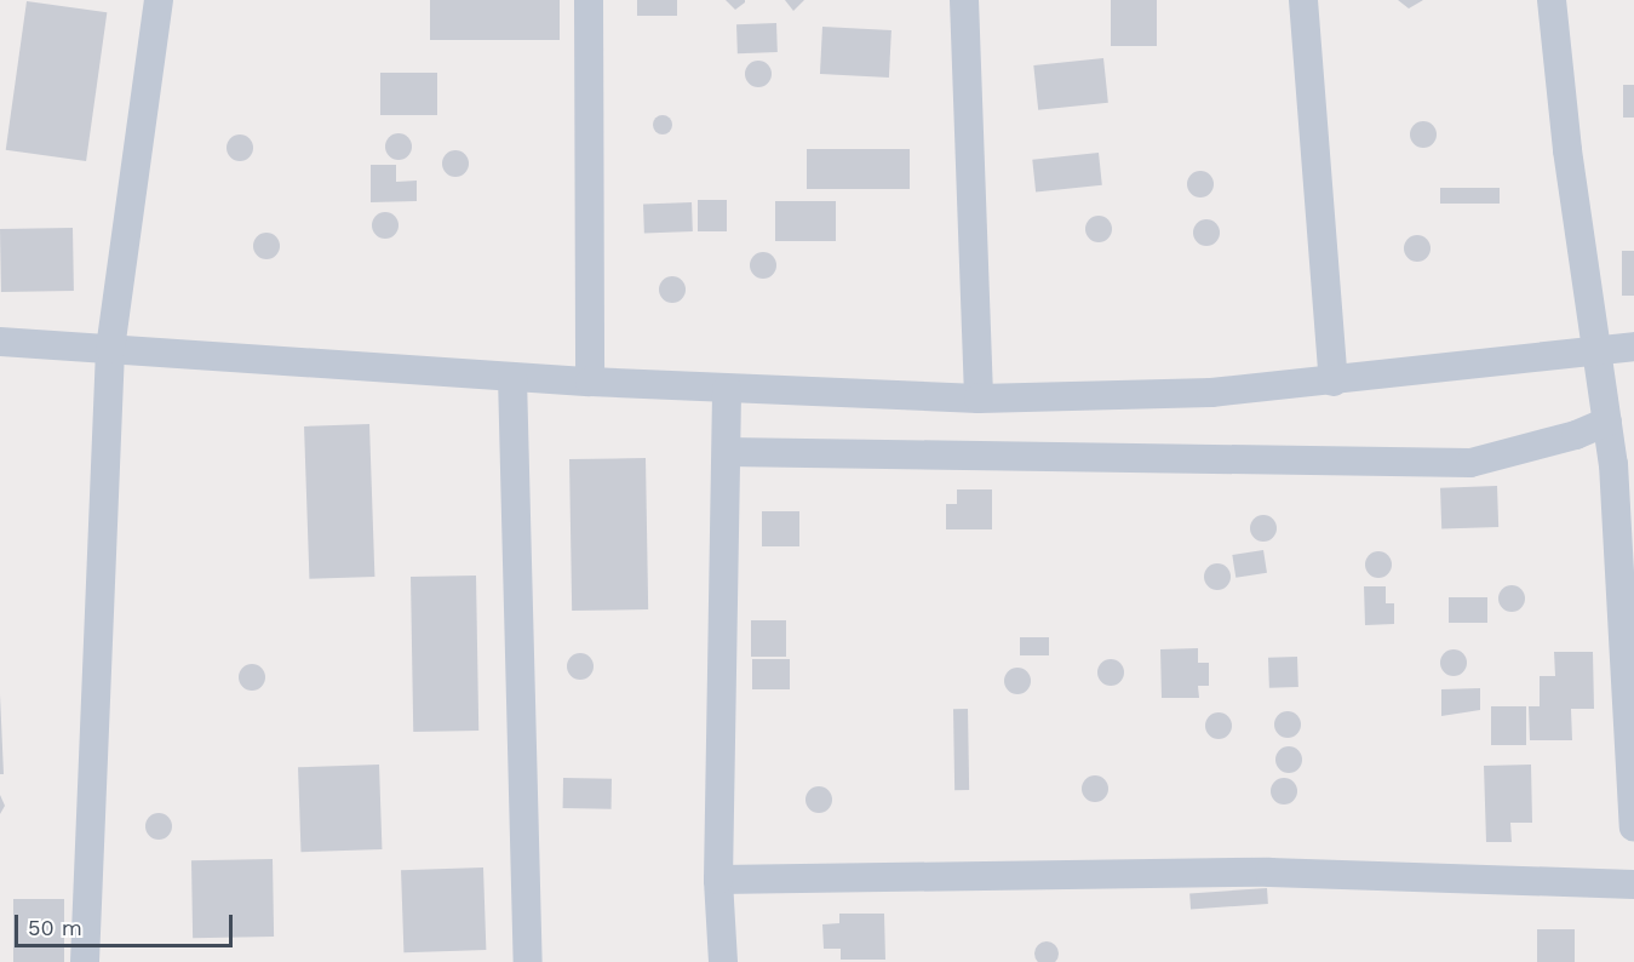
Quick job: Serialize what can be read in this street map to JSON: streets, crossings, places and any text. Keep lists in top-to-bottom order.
{
  "scale_bar": "50 m"
}
